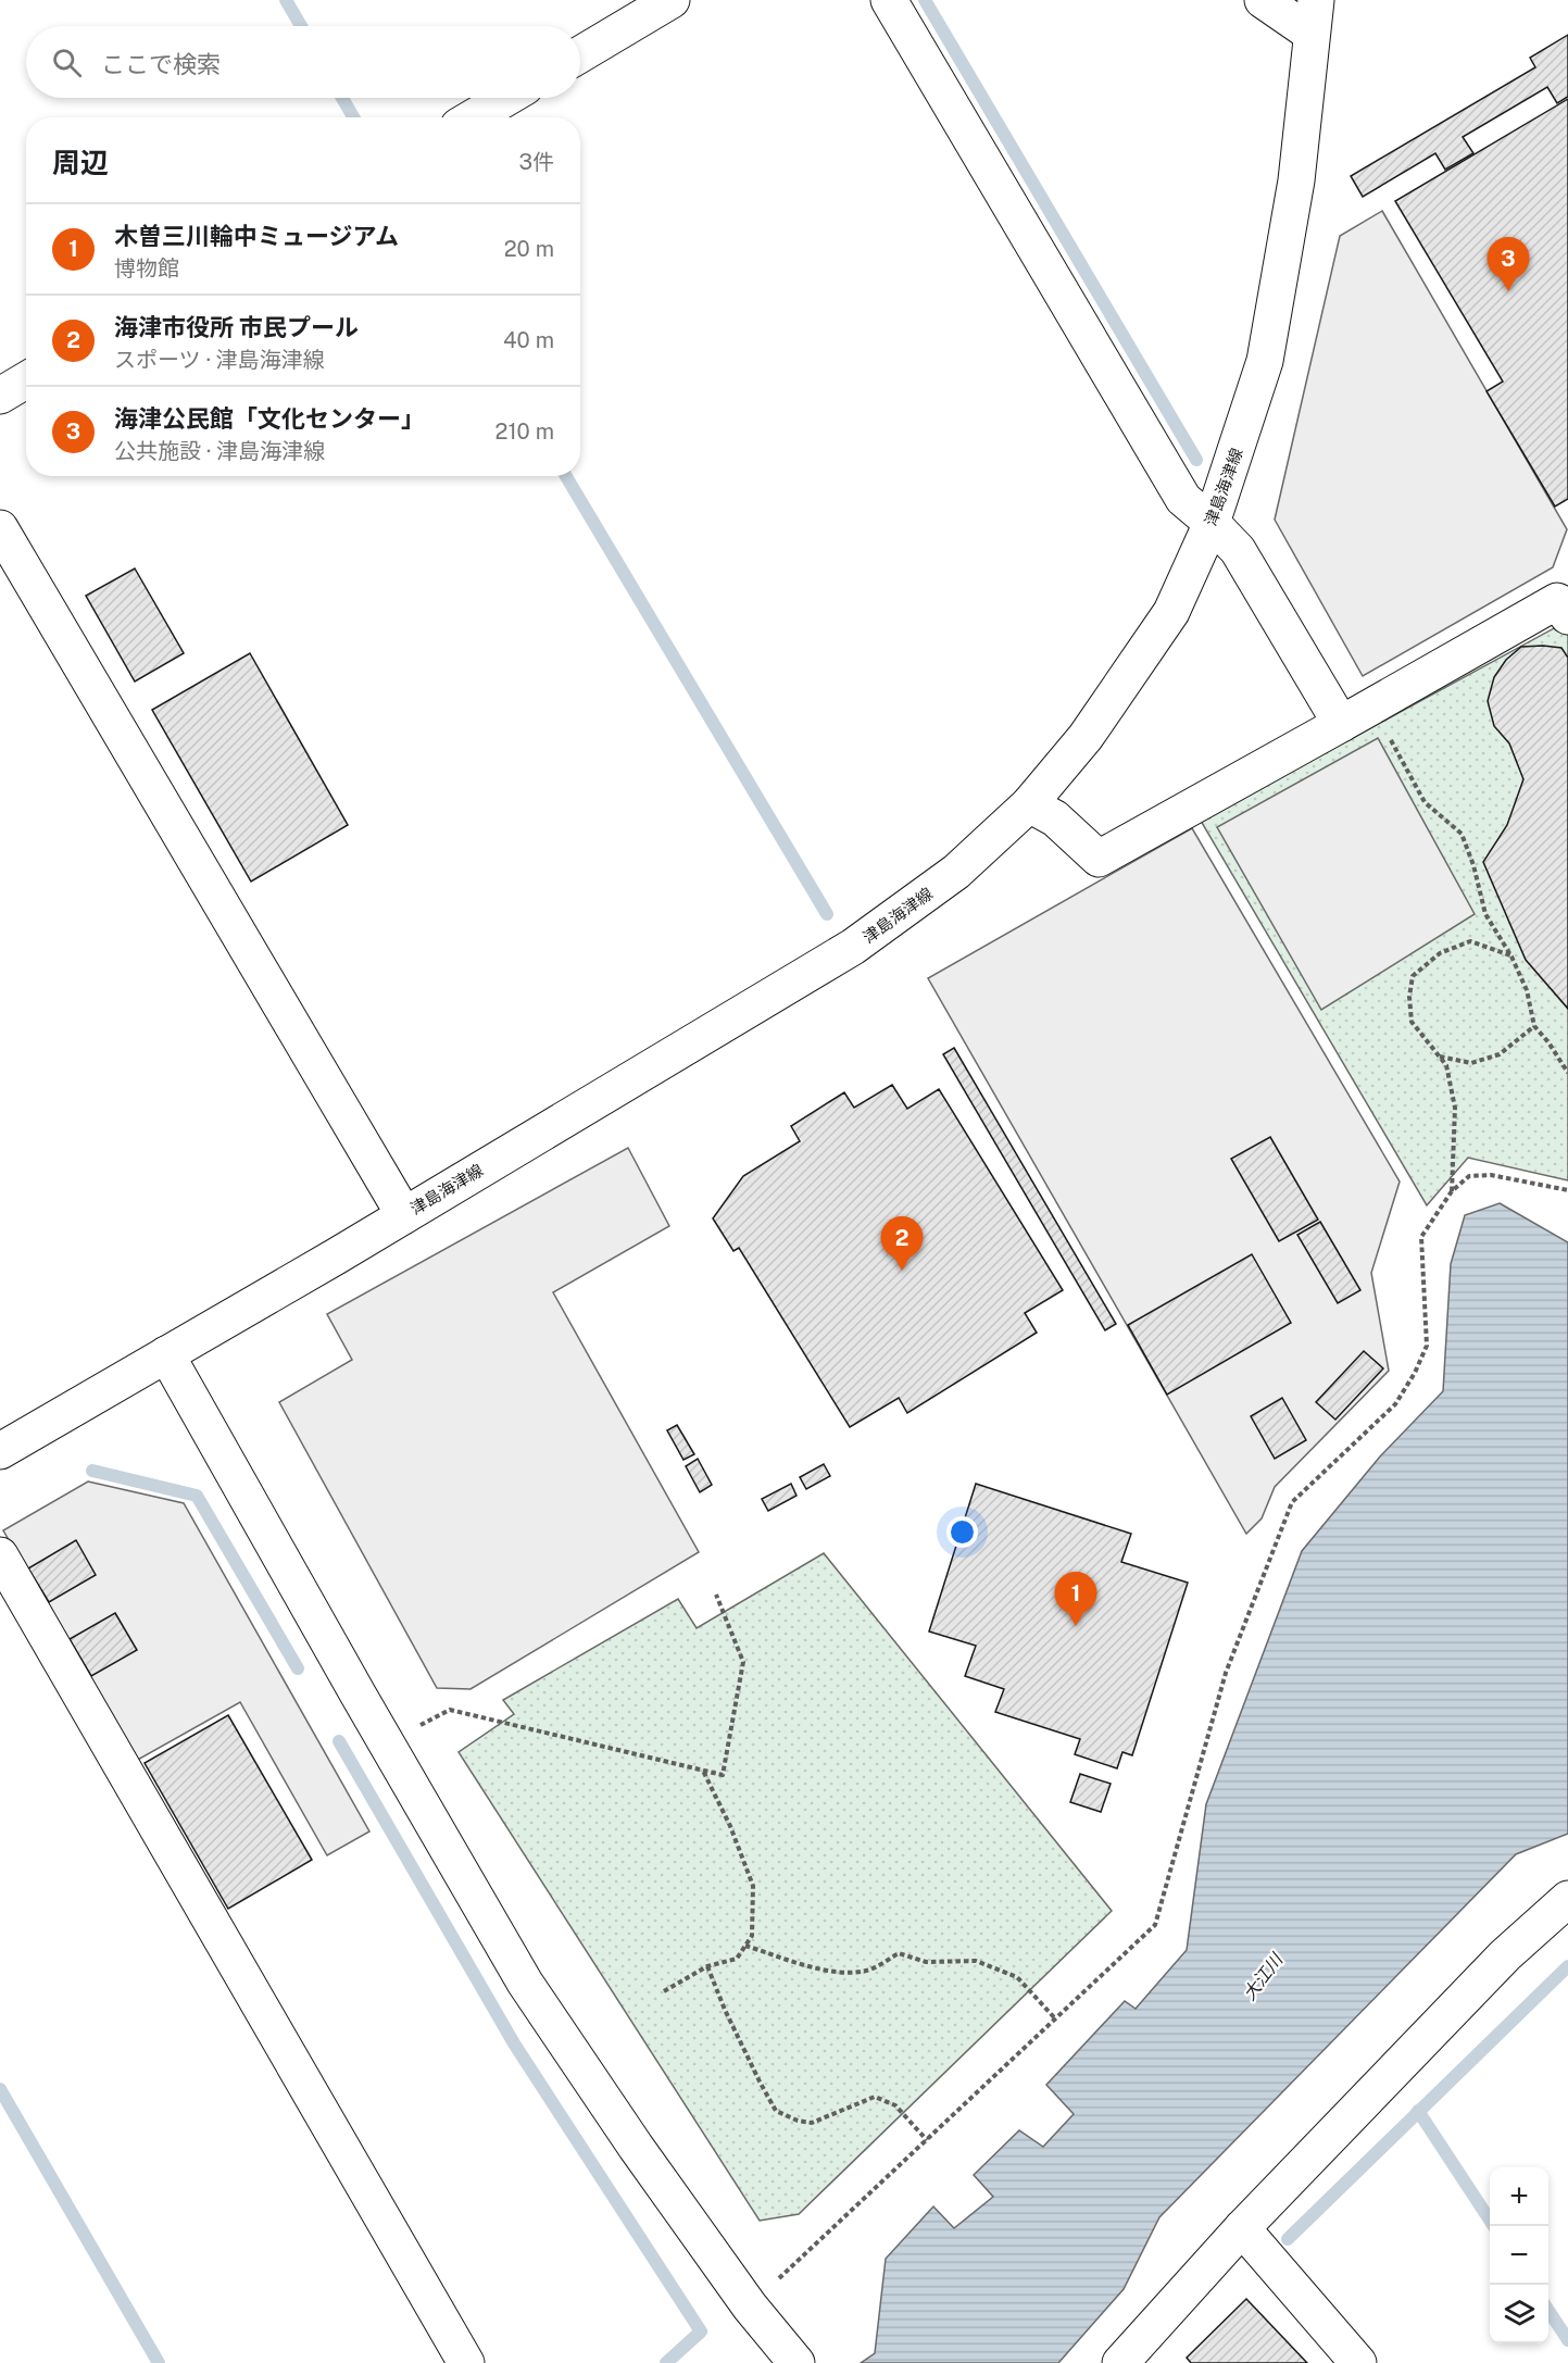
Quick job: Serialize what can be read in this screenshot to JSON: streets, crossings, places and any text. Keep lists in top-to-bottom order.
{
  "streets": {
    "street": ["津島海津線"]
  },
  "water": ["大江川"],
  "page": {
    "search": "ここで検索",
    "heading": ["周辺", "3件"],
    "list": [
      {
        "mark": "1",
        "name": "木曽三川輪中ミュージアム",
        "note": "博物館",
        "value": "20 m"
      },
      {
        "mark": "2",
        "name": "海津市役所 市民プール",
        "note": "スポーツ · 津島海津線",
        "value": "40 m"
      },
      {
        "mark": "3",
        "name": "海津公民館「文化センター」",
        "note": "公共施設 · 津島海津線",
        "value": "210 m"
      }
    ],
    "pins": ["3", "2", "1"],
    "map_buttons": ["+", "−"]
  }
}
